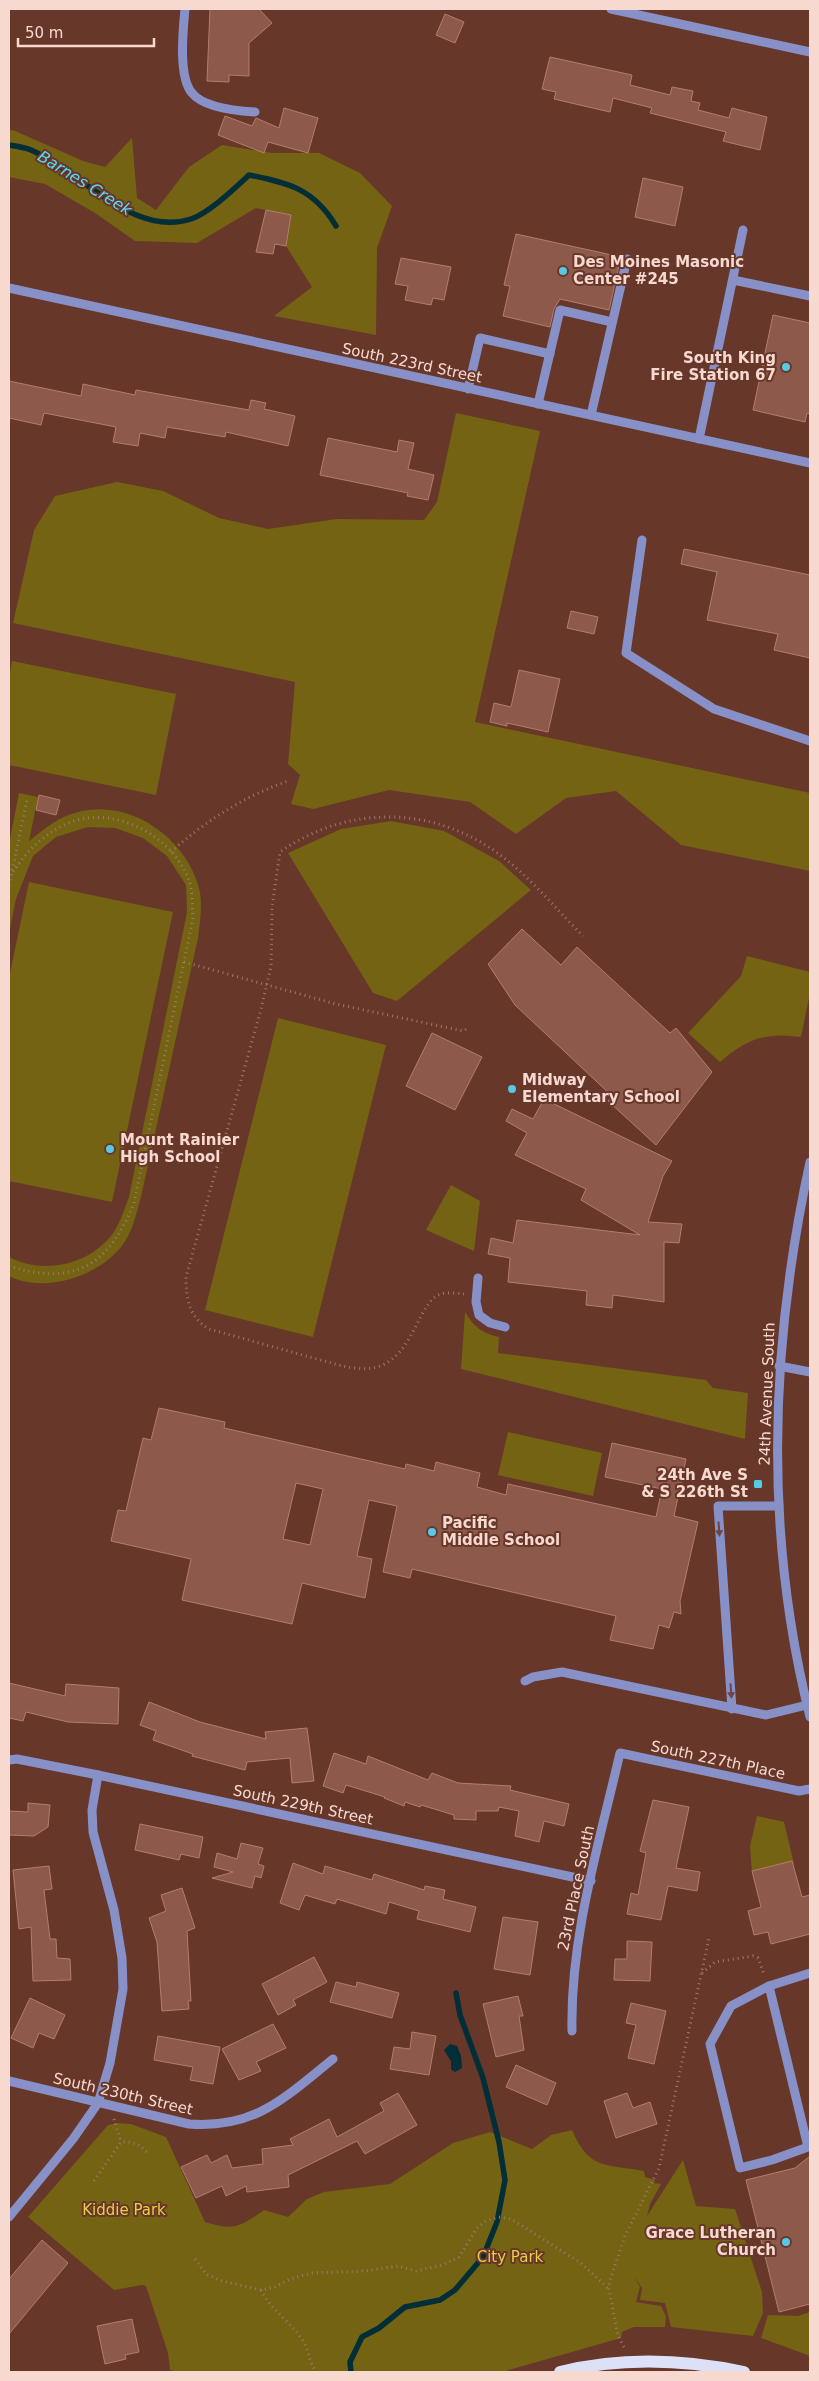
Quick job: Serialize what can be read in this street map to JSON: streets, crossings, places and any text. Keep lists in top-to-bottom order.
{
  "streets": {
    "street": [
      "South 223rd Street",
      "24th Avenue South",
      "South 227th Place",
      "South 229th Street",
      "23rd Place South",
      "South 230th Street"
    ]
  },
  "crossings": [
    ["South 227th Place", "23rd Place South"],
    ["South 229th Street", "23rd Place South"]
  ],
  "water": ["Barnes Creek"],
  "parks": ["Kiddie Park", "City Park"],
  "places": {
    "other": [
      "Des Moines Masonic Center #245",
      "South King Fire Station 67",
      "Midway Elementary School",
      "Mount Rainier High School",
      "Pacific Middle School",
      "Grace Lutheran Church"
    ],
    "transit": ["24th Ave S & S 226th St"]
  },
  "scale_bar": "50 m"
}
